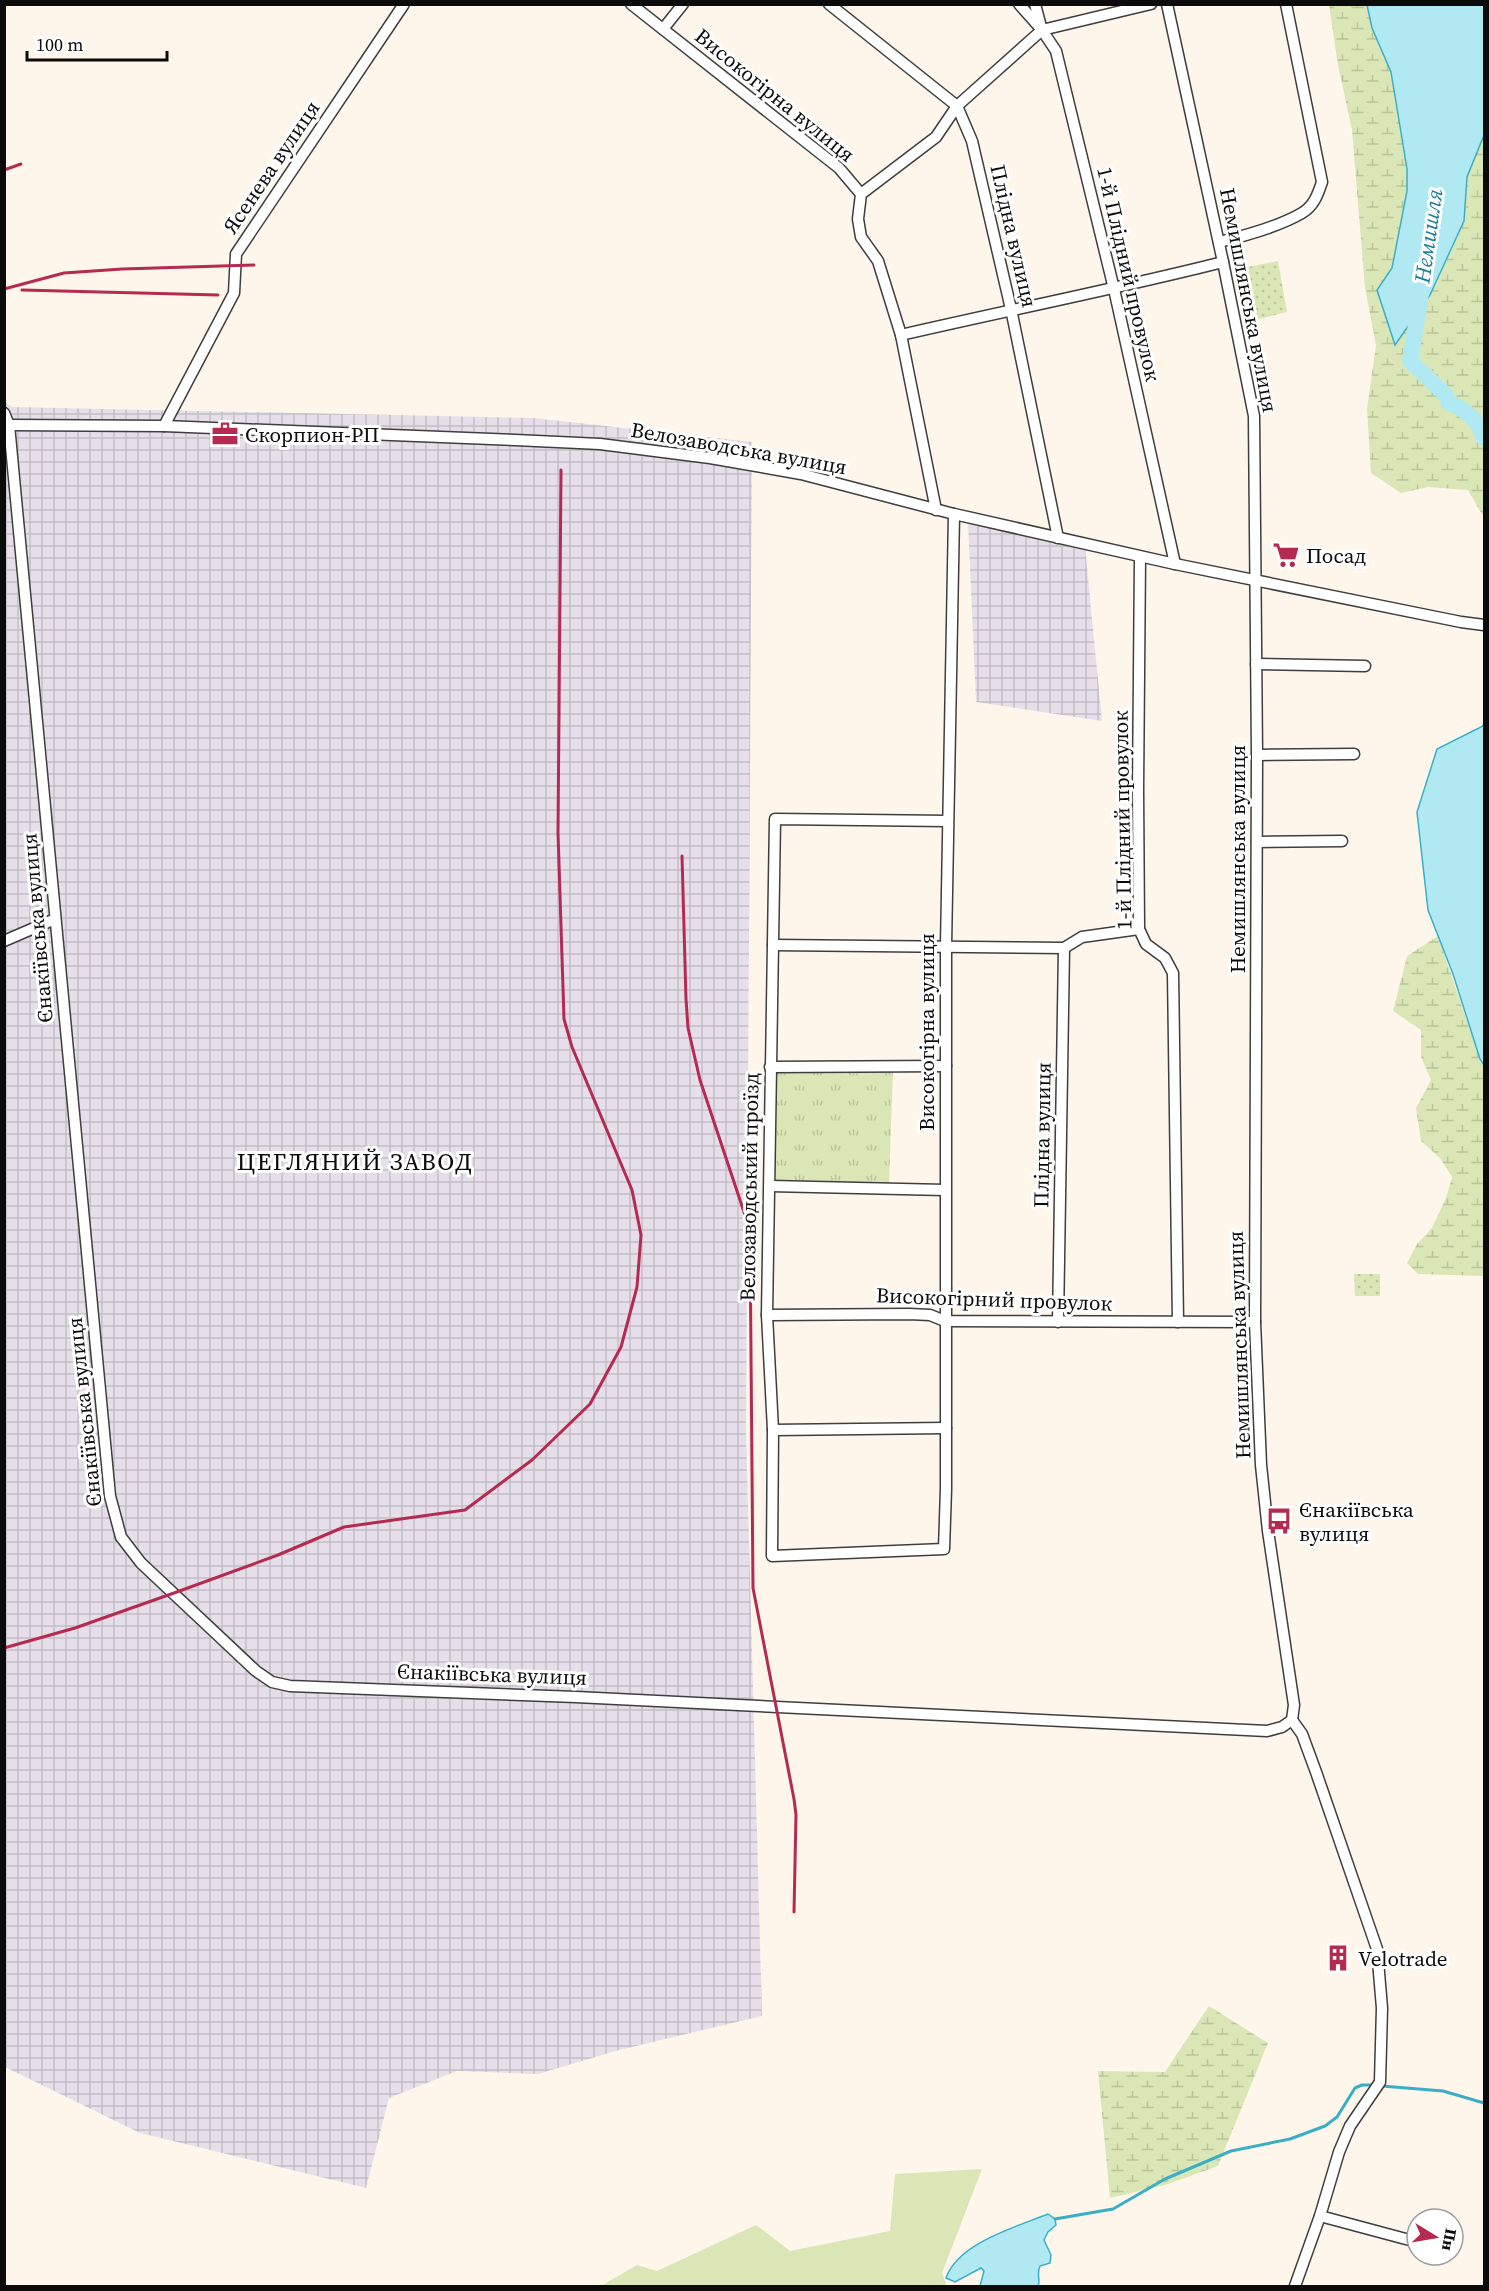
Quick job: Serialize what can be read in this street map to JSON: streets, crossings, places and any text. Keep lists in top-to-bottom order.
{
  "streets": {
    "street": [
      "Високогірна вулиця",
      "Ясенева вулиця",
      "Плідна вулиця",
      "1-й Плідний провулок",
      "Немишлянська вулиця",
      "Велозаводська вулиця",
      "Єнакіївська вулиця",
      "Велозаводський проїзд",
      "Високогірний провулок"
    ]
  },
  "crossings": [
    ["Високогірна вулиця", "Велозаводська вулиця"],
    ["Високогірна вулиця", "Велозаводський проїзд"],
    ["Високогірна вулиця", "Високогірний провулок"],
    ["Ясенева вулиця", "Велозаводська вулиця"],
    ["Плідна вулиця", "Велозаводська вулиця"],
    ["Плідна вулиця", "Високогірний провулок"],
    ["1-й Плідний провулок", "Велозаводська вулиця"],
    ["1-й Плідний провулок", "Високогірний провулок"],
    ["Немишлянська вулиця", "Велозаводська вулиця"],
    ["Немишлянська вулиця", "Єнакіївська вулиця"],
    ["Немишлянська вулиця", "Високогірний провулок"],
    ["Велозаводська вулиця", "Єнакіївська вулиця"],
    ["Велозаводський проїзд", "Високогірний провулок"]
  ],
  "districts": ["ЦЕГЛЯНИЙ ЗАВОД"],
  "water": ["Немишля"],
  "places": {
    "office": ["Скорпион-РП"],
    "supermarket": ["Посад"],
    "bus stop": ["Єнакіївська вулиця"],
    "building": ["Velotrade"]
  },
  "scale_bar": "100 m",
  "north": "right"
}
